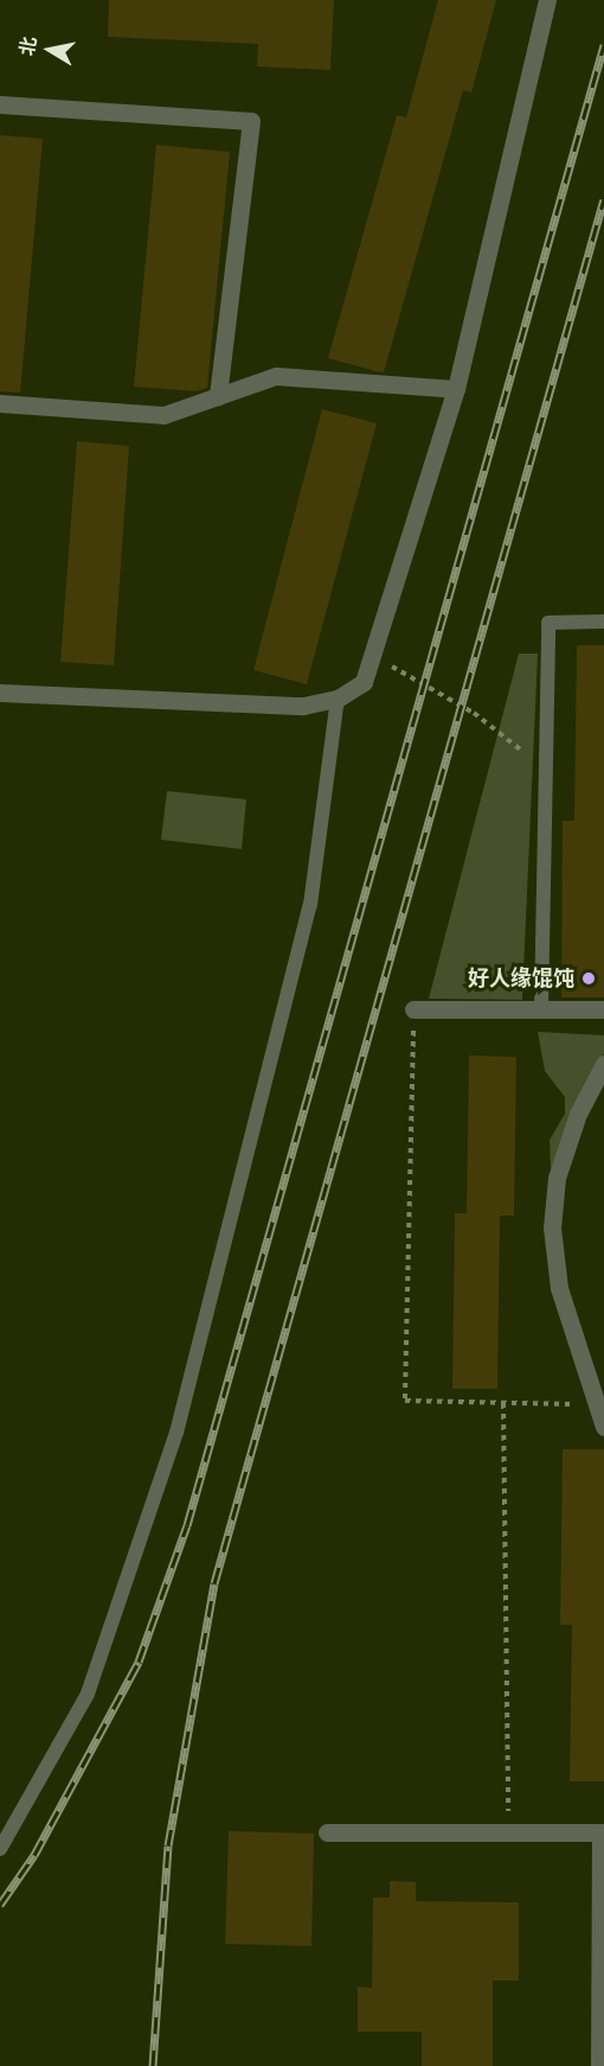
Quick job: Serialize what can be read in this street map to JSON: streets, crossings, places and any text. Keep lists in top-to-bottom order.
{
  "places": ["好人缘馄饨"],
  "north": "left"
}
